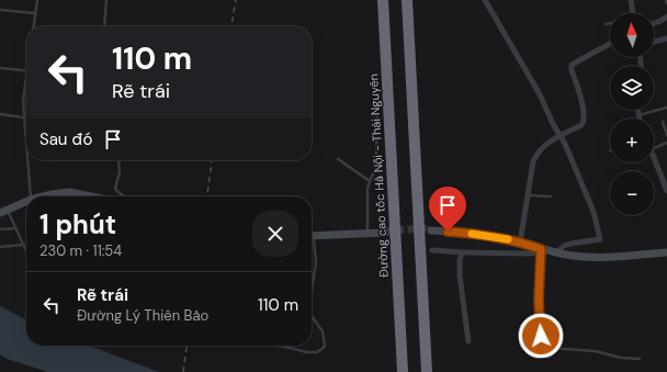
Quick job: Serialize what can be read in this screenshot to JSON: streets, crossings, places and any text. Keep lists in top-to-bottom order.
{
  "streets": {
    "highway": ["Đường cao tốc Hà Nội - Thái Nguyên"]
  },
  "north": "top",
  "page": {
    "map_buttons": ["+", "−"],
    "turn": ["110 m", "Rẽ trái"],
    "then": "Sau đó",
    "heading": ["1 phút", "230 m · 11:54"],
    "list": [
      {
        "name": "Rẽ trái",
        "note": "Đường Lý Thiên Bảo",
        "value": "110 m"
      }
    ]
  }
}
